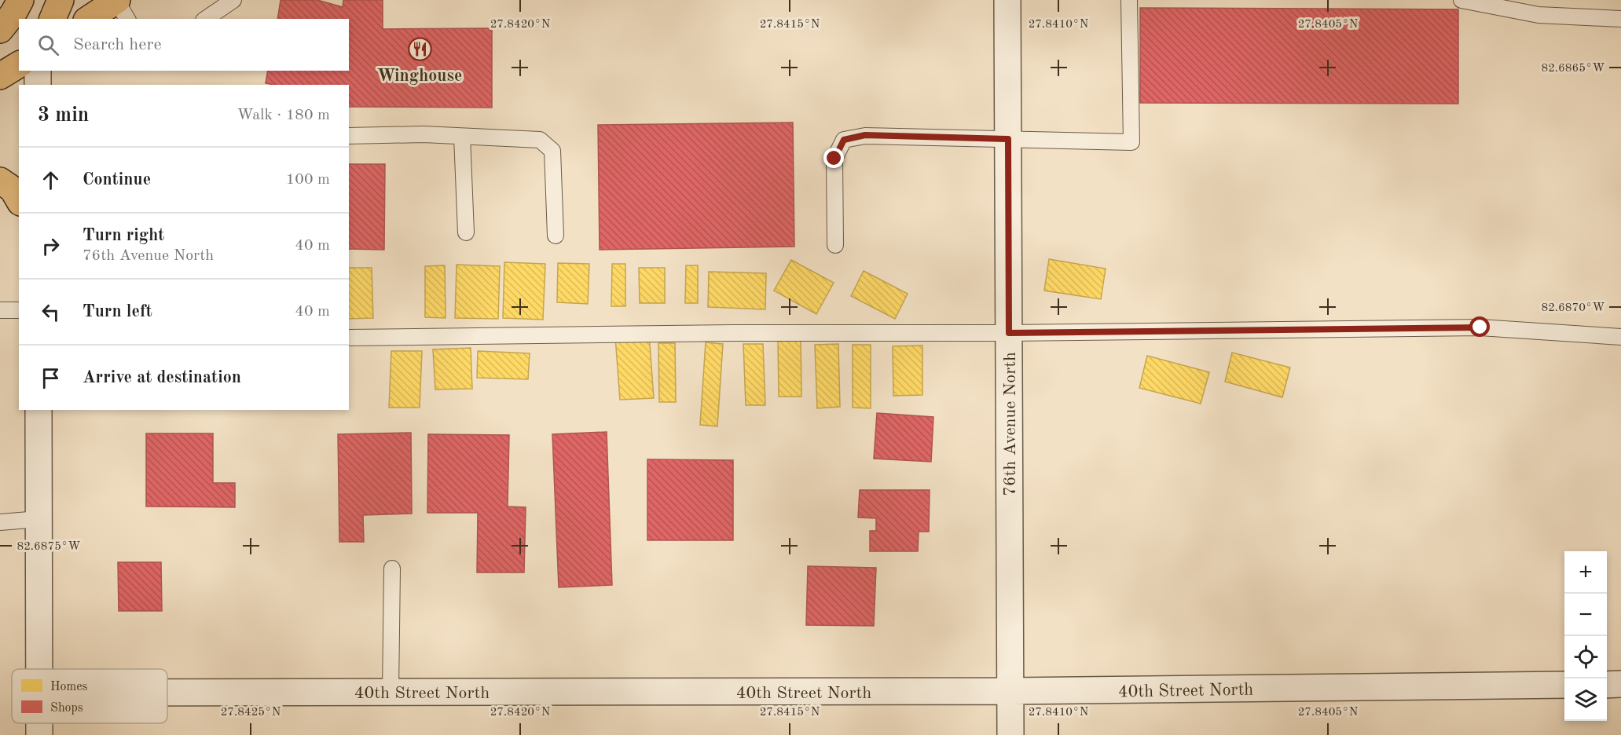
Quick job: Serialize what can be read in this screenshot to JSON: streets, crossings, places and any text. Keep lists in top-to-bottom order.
{
  "streets": {
    "street": ["76th Avenue North", "40th Street North"]
  },
  "crossings": [
    ["76th Avenue North", "40th Street North"]
  ],
  "places": {
    "restaurant": ["Winghouse"]
  },
  "legend": ["Homes", "Shops"],
  "page": {
    "search": "Search here",
    "heading": ["3 min", "Walk · 180 m"],
    "list": [
      ["Continue", "100 m"],
      ["Turn right", "76th Avenue North", "40 m"],
      ["Turn left", "40 m"],
      "Arrive at destination"
    ],
    "map_buttons": ["+", "−"]
  },
  "coordinates": [
    "27.8420°N",
    "27.8415°N",
    "27.8410°N",
    "27.8405°N",
    "82.6865°W",
    "82.6870°W",
    "82.6875°W",
    "27.8425°N"
  ]
}
